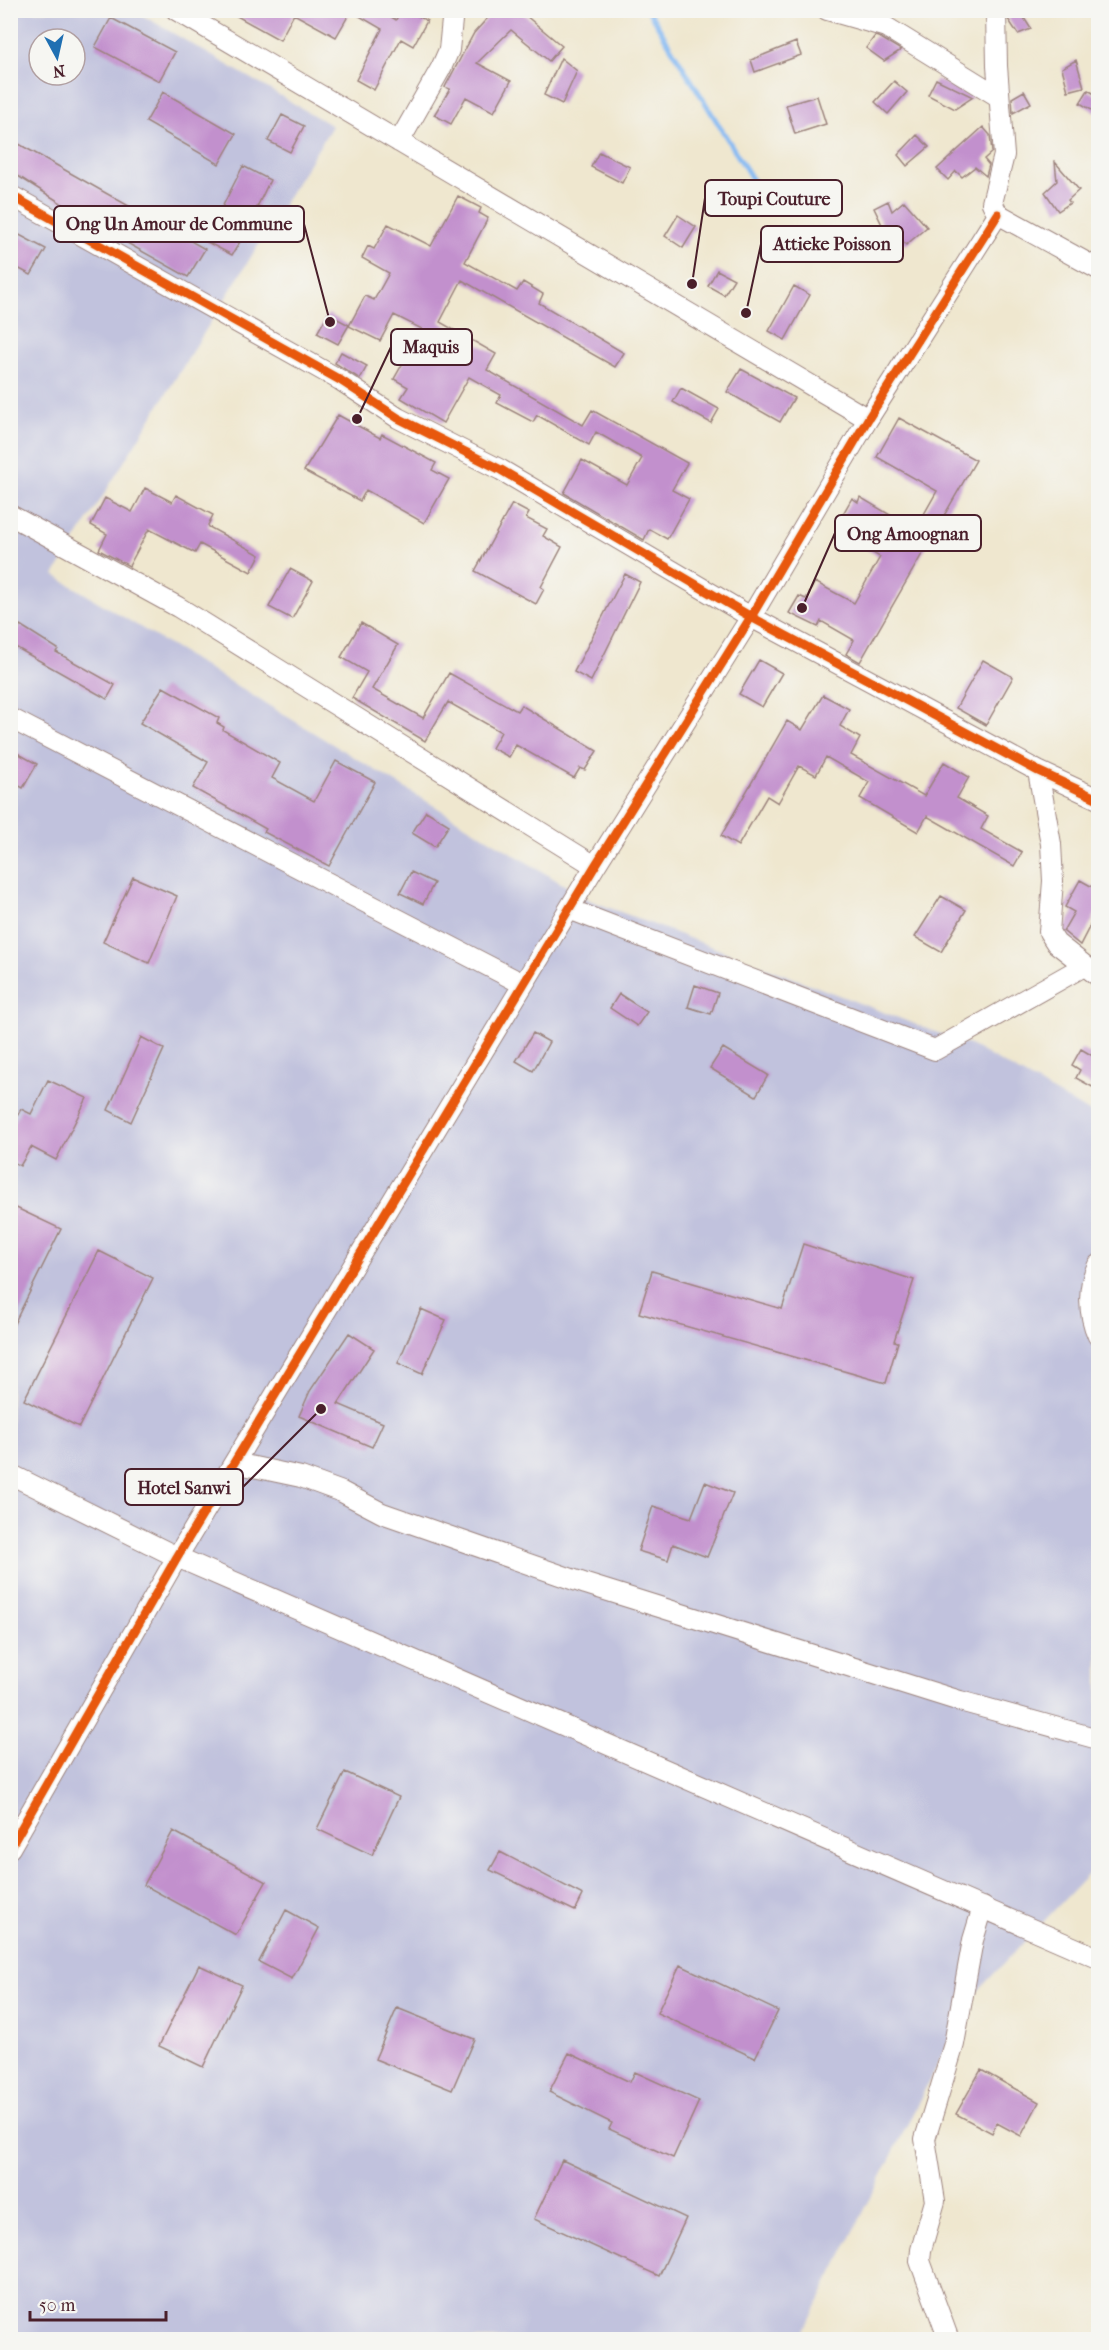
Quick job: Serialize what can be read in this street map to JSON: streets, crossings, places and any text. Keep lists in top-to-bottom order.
{
  "places": [
    "Toupi Couture",
    "Attieke Poisson",
    "Ong Un Amour de Commune",
    "Maquis",
    "Ong Amoognan",
    "Hotel Sanwi"
  ],
  "scale_bar": "50 m",
  "north": "bottom"
}
